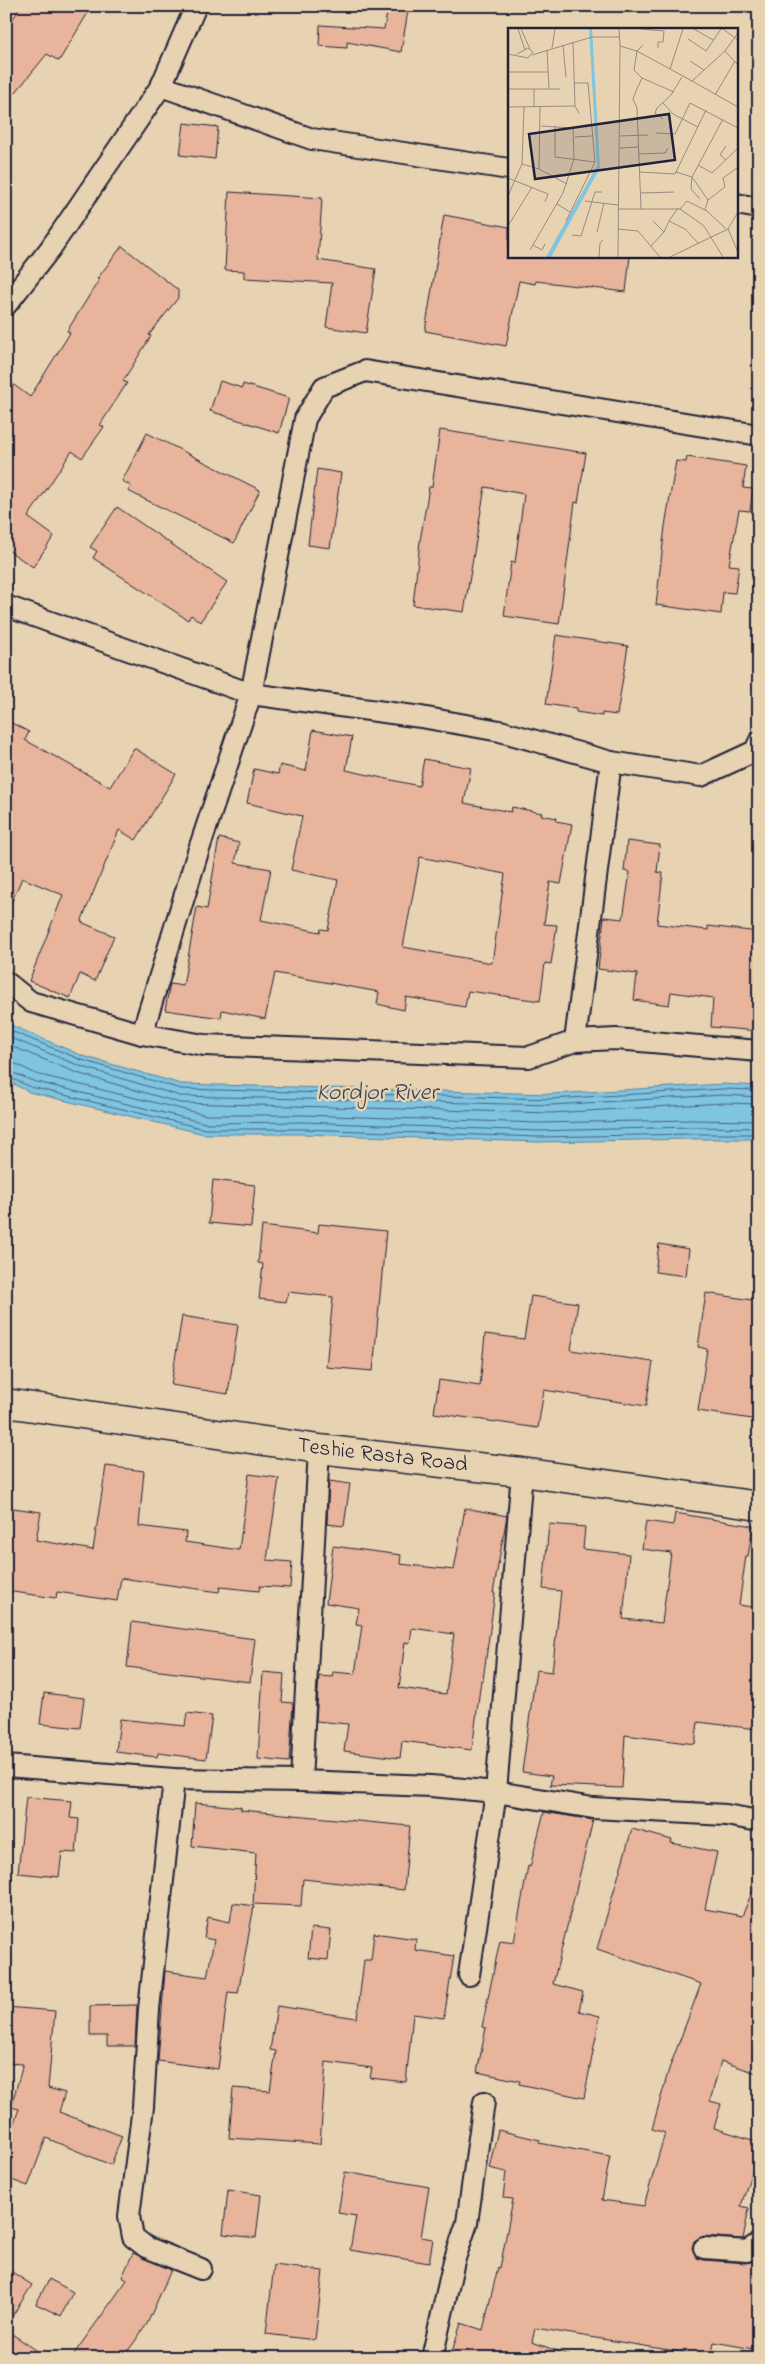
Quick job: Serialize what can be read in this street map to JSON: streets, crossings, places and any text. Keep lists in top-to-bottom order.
{
  "streets": {
    "main road": ["Teshie Rasta Road"]
  },
  "water": ["Kordjor River"]
}
